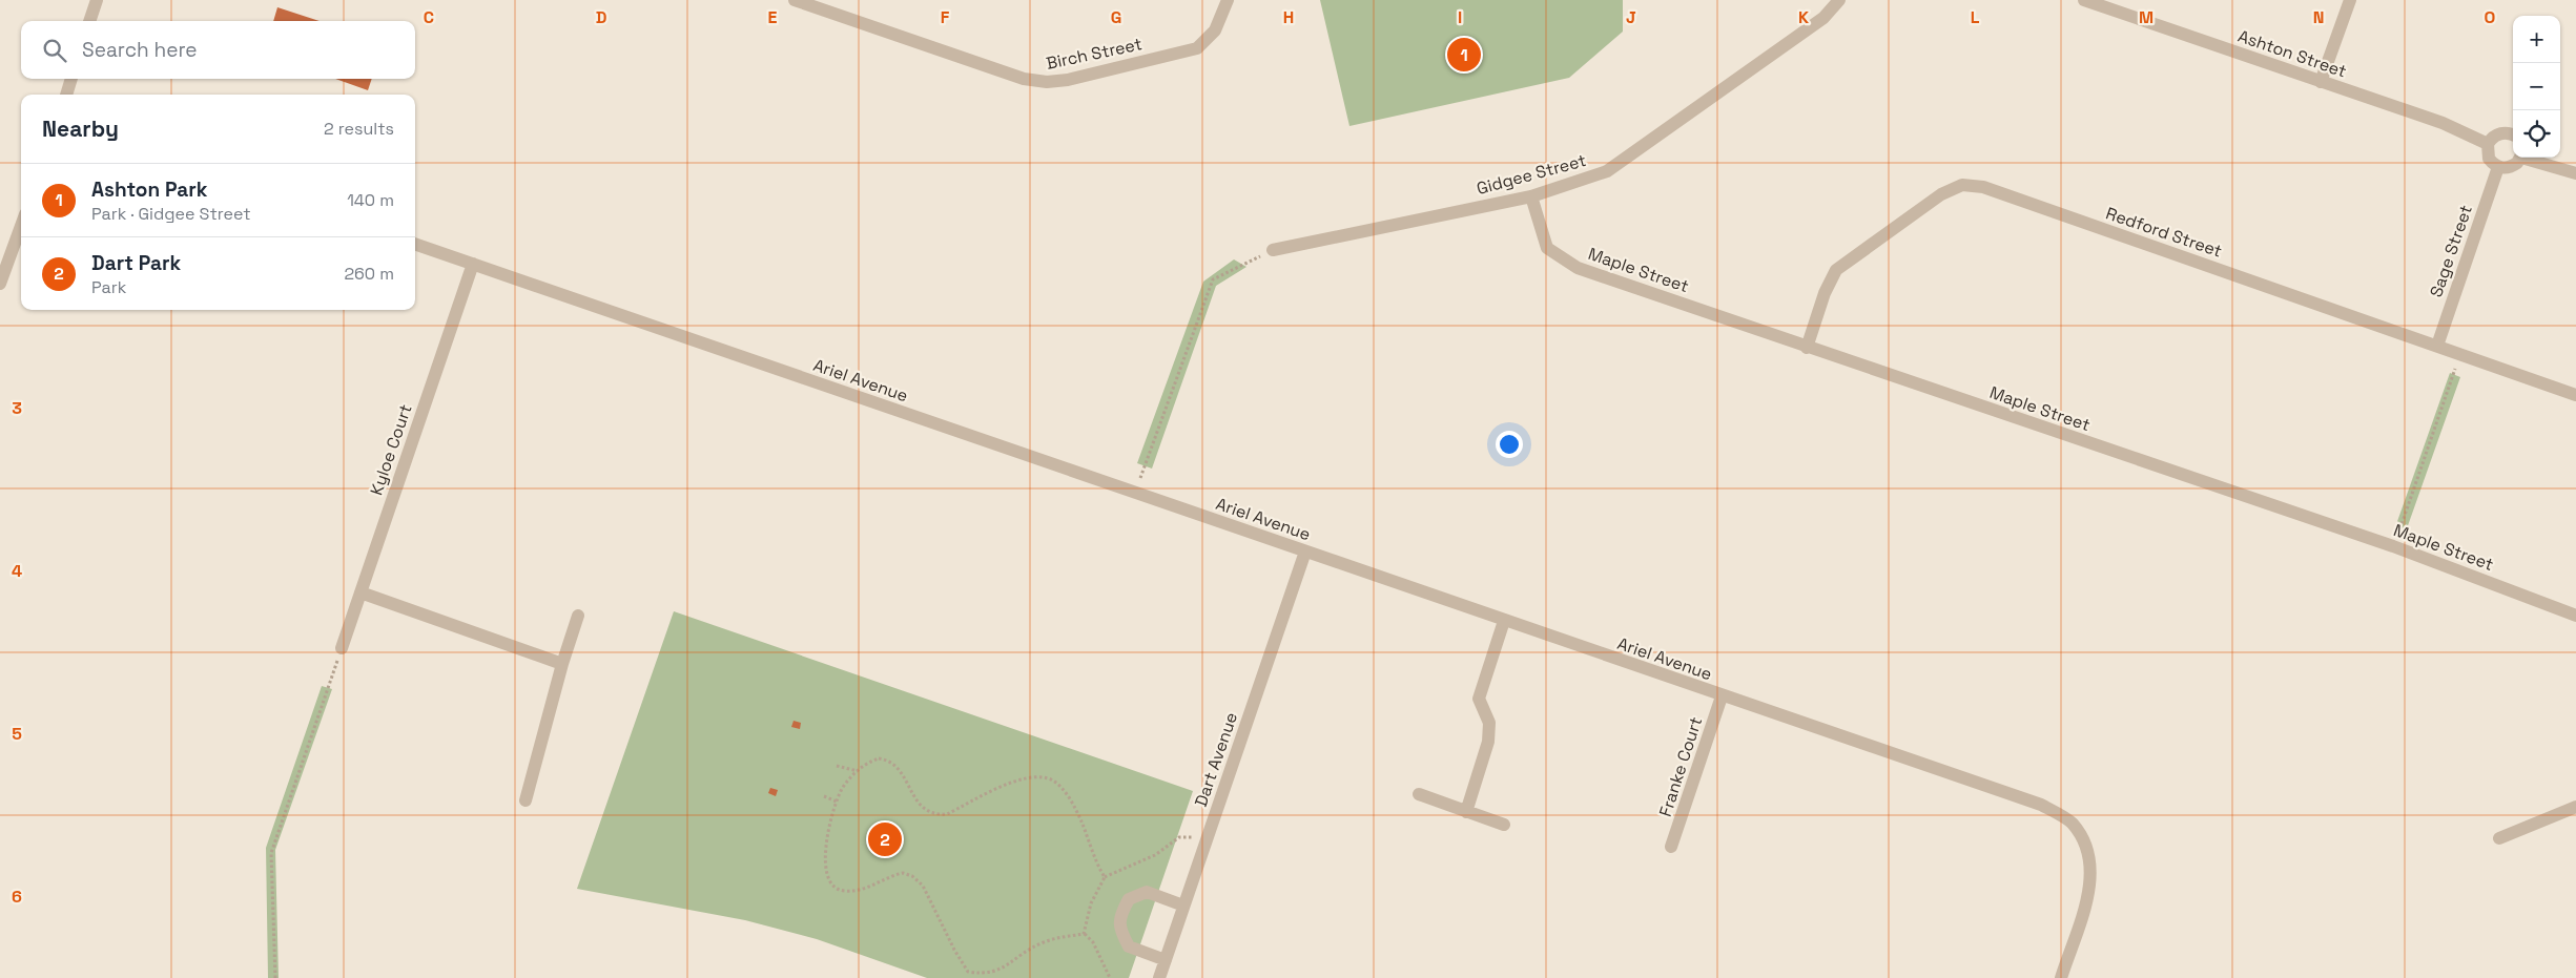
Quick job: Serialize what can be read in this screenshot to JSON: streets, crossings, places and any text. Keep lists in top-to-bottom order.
{
  "streets": {
    "street": [
      "Birch Street",
      "Ashton Street",
      "Gidgee Street",
      "Redford Street",
      "Sage Street",
      "Maple Street",
      "Ariel Avenue",
      "Kyloe Court",
      "Dart Avenue",
      "Franke Court"
    ]
  },
  "crossings": [
    ["Gidgee Street", "Maple Street"],
    ["Redford Street", "Sage Street"],
    ["Redford Street", "Maple Street"],
    ["Ariel Avenue", "Kyloe Court"],
    ["Ariel Avenue", "Dart Avenue"],
    ["Ariel Avenue", "Franke Court"]
  ],
  "page": {
    "map_buttons": ["+", "−"],
    "search": "Search here",
    "pins": ["1", "2"],
    "heading": ["Nearby", "2 results"],
    "list": [
      {
        "mark": "1",
        "name": "Ashton Park",
        "note": "Park · Gidgee Street",
        "value": "140 m"
      },
      {
        "mark": "2",
        "name": "Dart Park",
        "note": "Park",
        "value": "260 m"
      }
    ]
  },
  "grid": {
    "columns": [
      "C",
      "D",
      "E",
      "F",
      "G",
      "H",
      "I",
      "J",
      "K",
      "L",
      "M",
      "N",
      "O"
    ],
    "rows": [
      "3",
      "4",
      "5",
      "6"
    ]
  }
}
